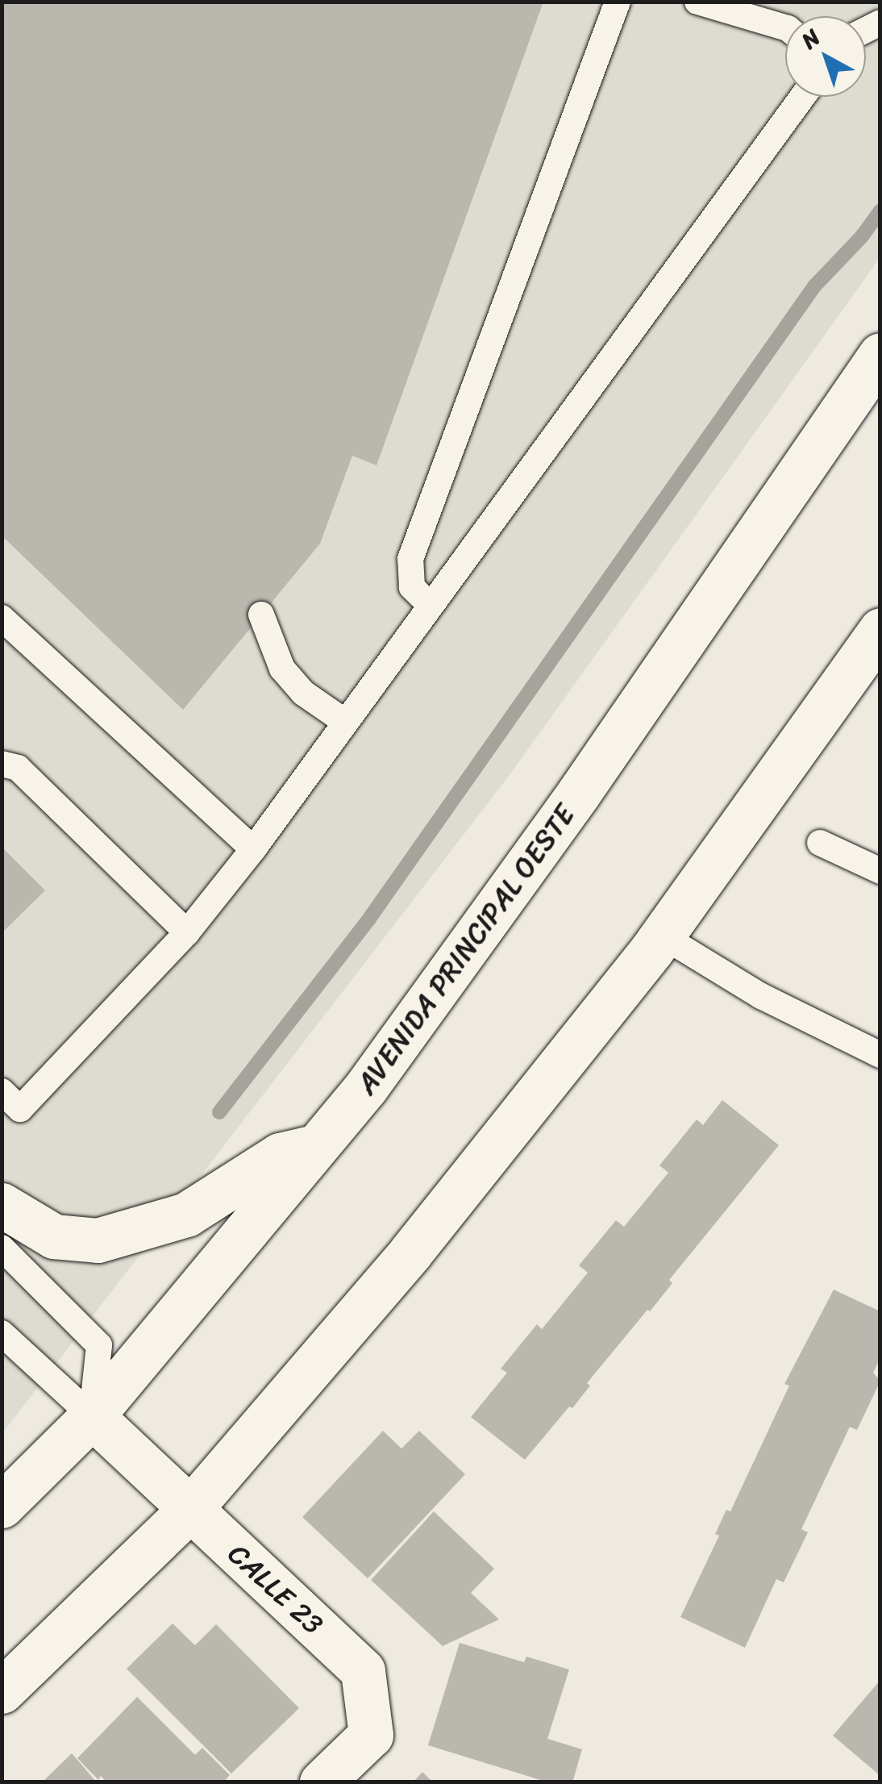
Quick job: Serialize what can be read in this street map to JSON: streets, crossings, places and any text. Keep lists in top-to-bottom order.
{
  "streets": {
    "main road": ["AVENIDA PRINCIPAL OESTE", "CALLE 23"]
  },
  "crossings": [
    ["AVENIDA PRINCIPAL OESTE", "CALLE 23"]
  ],
  "north": "top left"
}
